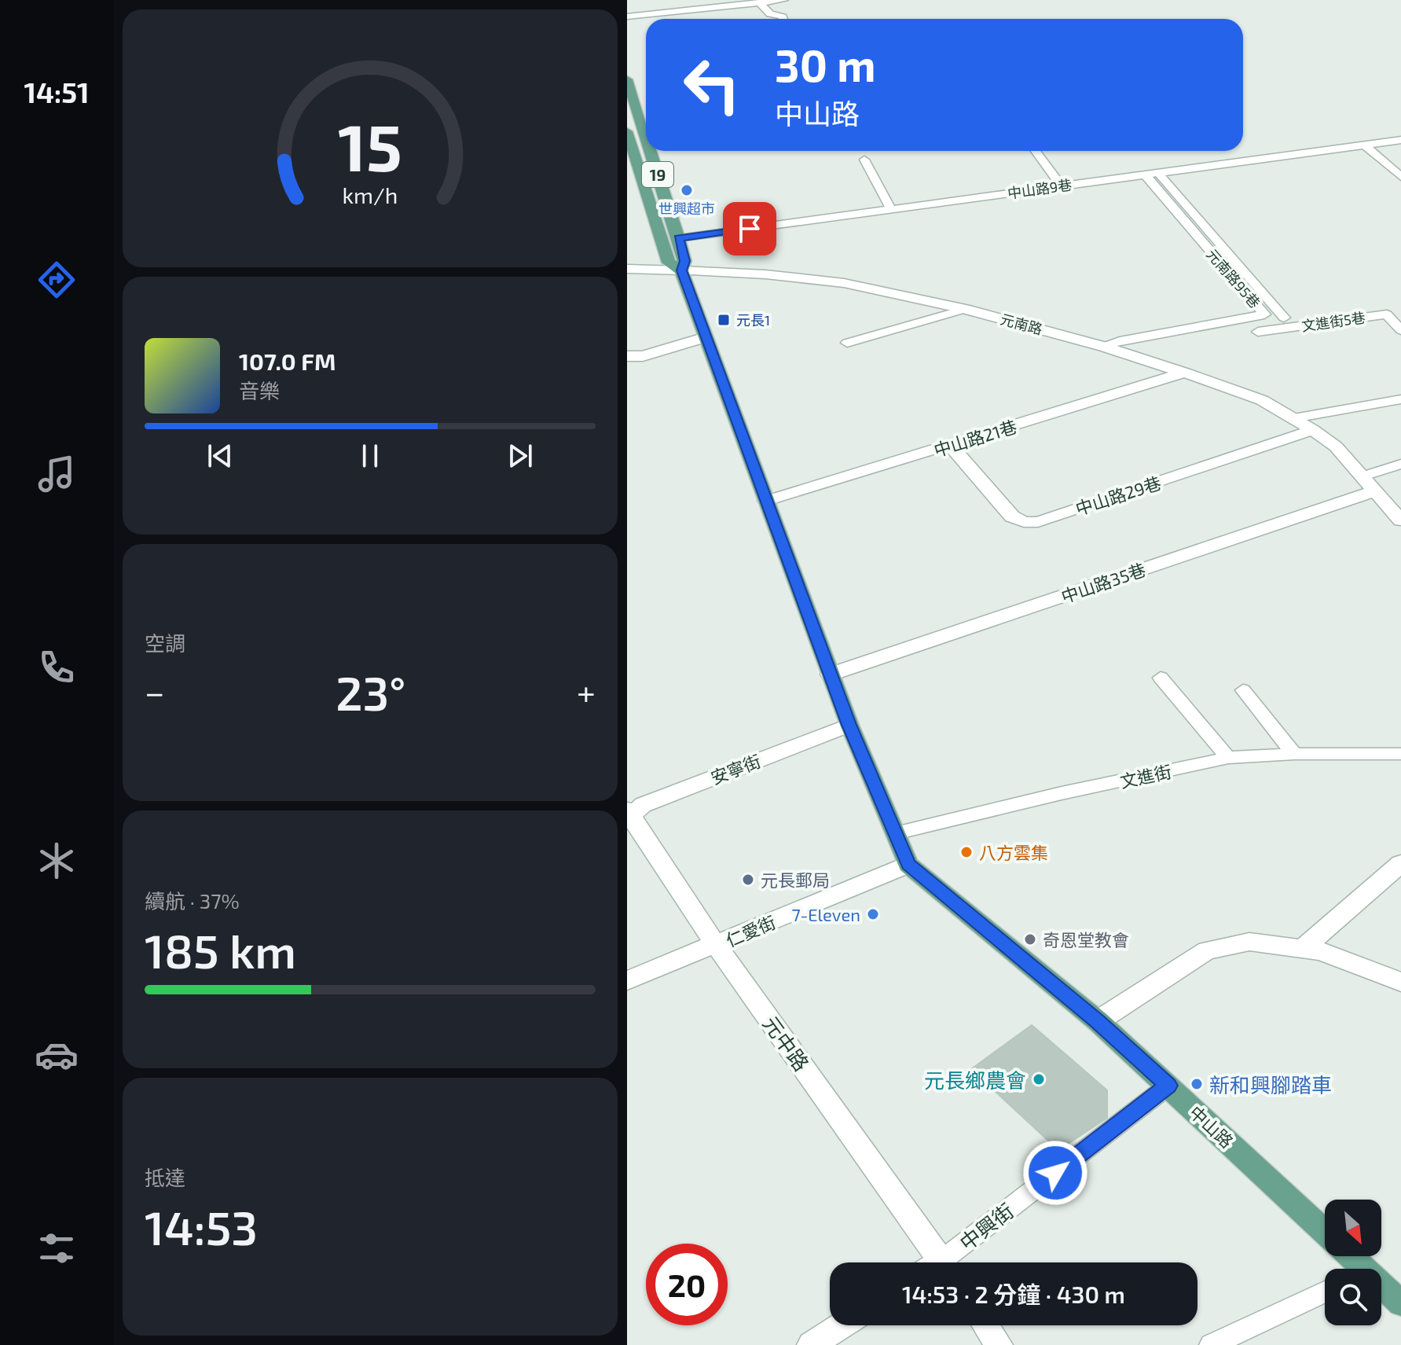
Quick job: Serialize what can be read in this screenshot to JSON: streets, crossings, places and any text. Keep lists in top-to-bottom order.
{
  "streets": {
    "main road": ["19", "中山路"],
    "street": [
      "元南路",
      "中山路21巷",
      "中山路29巷",
      "中山路35巷",
      "安寧街",
      "仁愛街",
      "元中路"
    ],
    "lane": [
      "中山路9巷",
      "元南路95巷",
      "文進街5巷",
      "文進街",
      "中興街"
    ]
  },
  "crossings": [
    ["中山路9巷", "元南路95巷"],
    ["中山路9巷", "中山路"],
    ["元南路95巷", "元南路"],
    ["元南路", "中山路21巷"],
    ["元南路", "中山路29巷"],
    ["元南路", "中山路35巷"],
    ["元南路", "中山路"],
    ["中山路21巷", "中山路29巷"],
    ["中山路21巷", "中山路"],
    ["中山路35巷", "中山路"],
    ["安寧街", "元中路"],
    ["安寧街", "中山路"],
    ["文進街", "中山路"],
    ["仁愛街", "元中路"],
    ["仁愛街", "中山路"],
    ["中山路", "中興街"]
  ],
  "places": {
    "other": [
      "世興超市",
      "八方雲集",
      "元長郵局",
      "7-Eleven",
      "奇恩堂教會",
      "元長鄉農會",
      "新和興腳踏車"
    ],
    "transit": ["元長1"]
  },
  "north": "bottom right",
  "page": {
    "tabs": "14:51",
    "turn": ["30 m", "中山路"],
    "song": ["107.0 FM", "音樂"],
    "tile": [
      "空調",
      ["續航 · 37%", "185 km"],
      ["抵達", "14:53"]
    ],
    "heat": ["−", "23°", "+"],
    "limit": "20",
    "trip": "14:53 · 2 分鐘 · 430 m",
    "gauge": ["15", "km/h"]
  }
}
